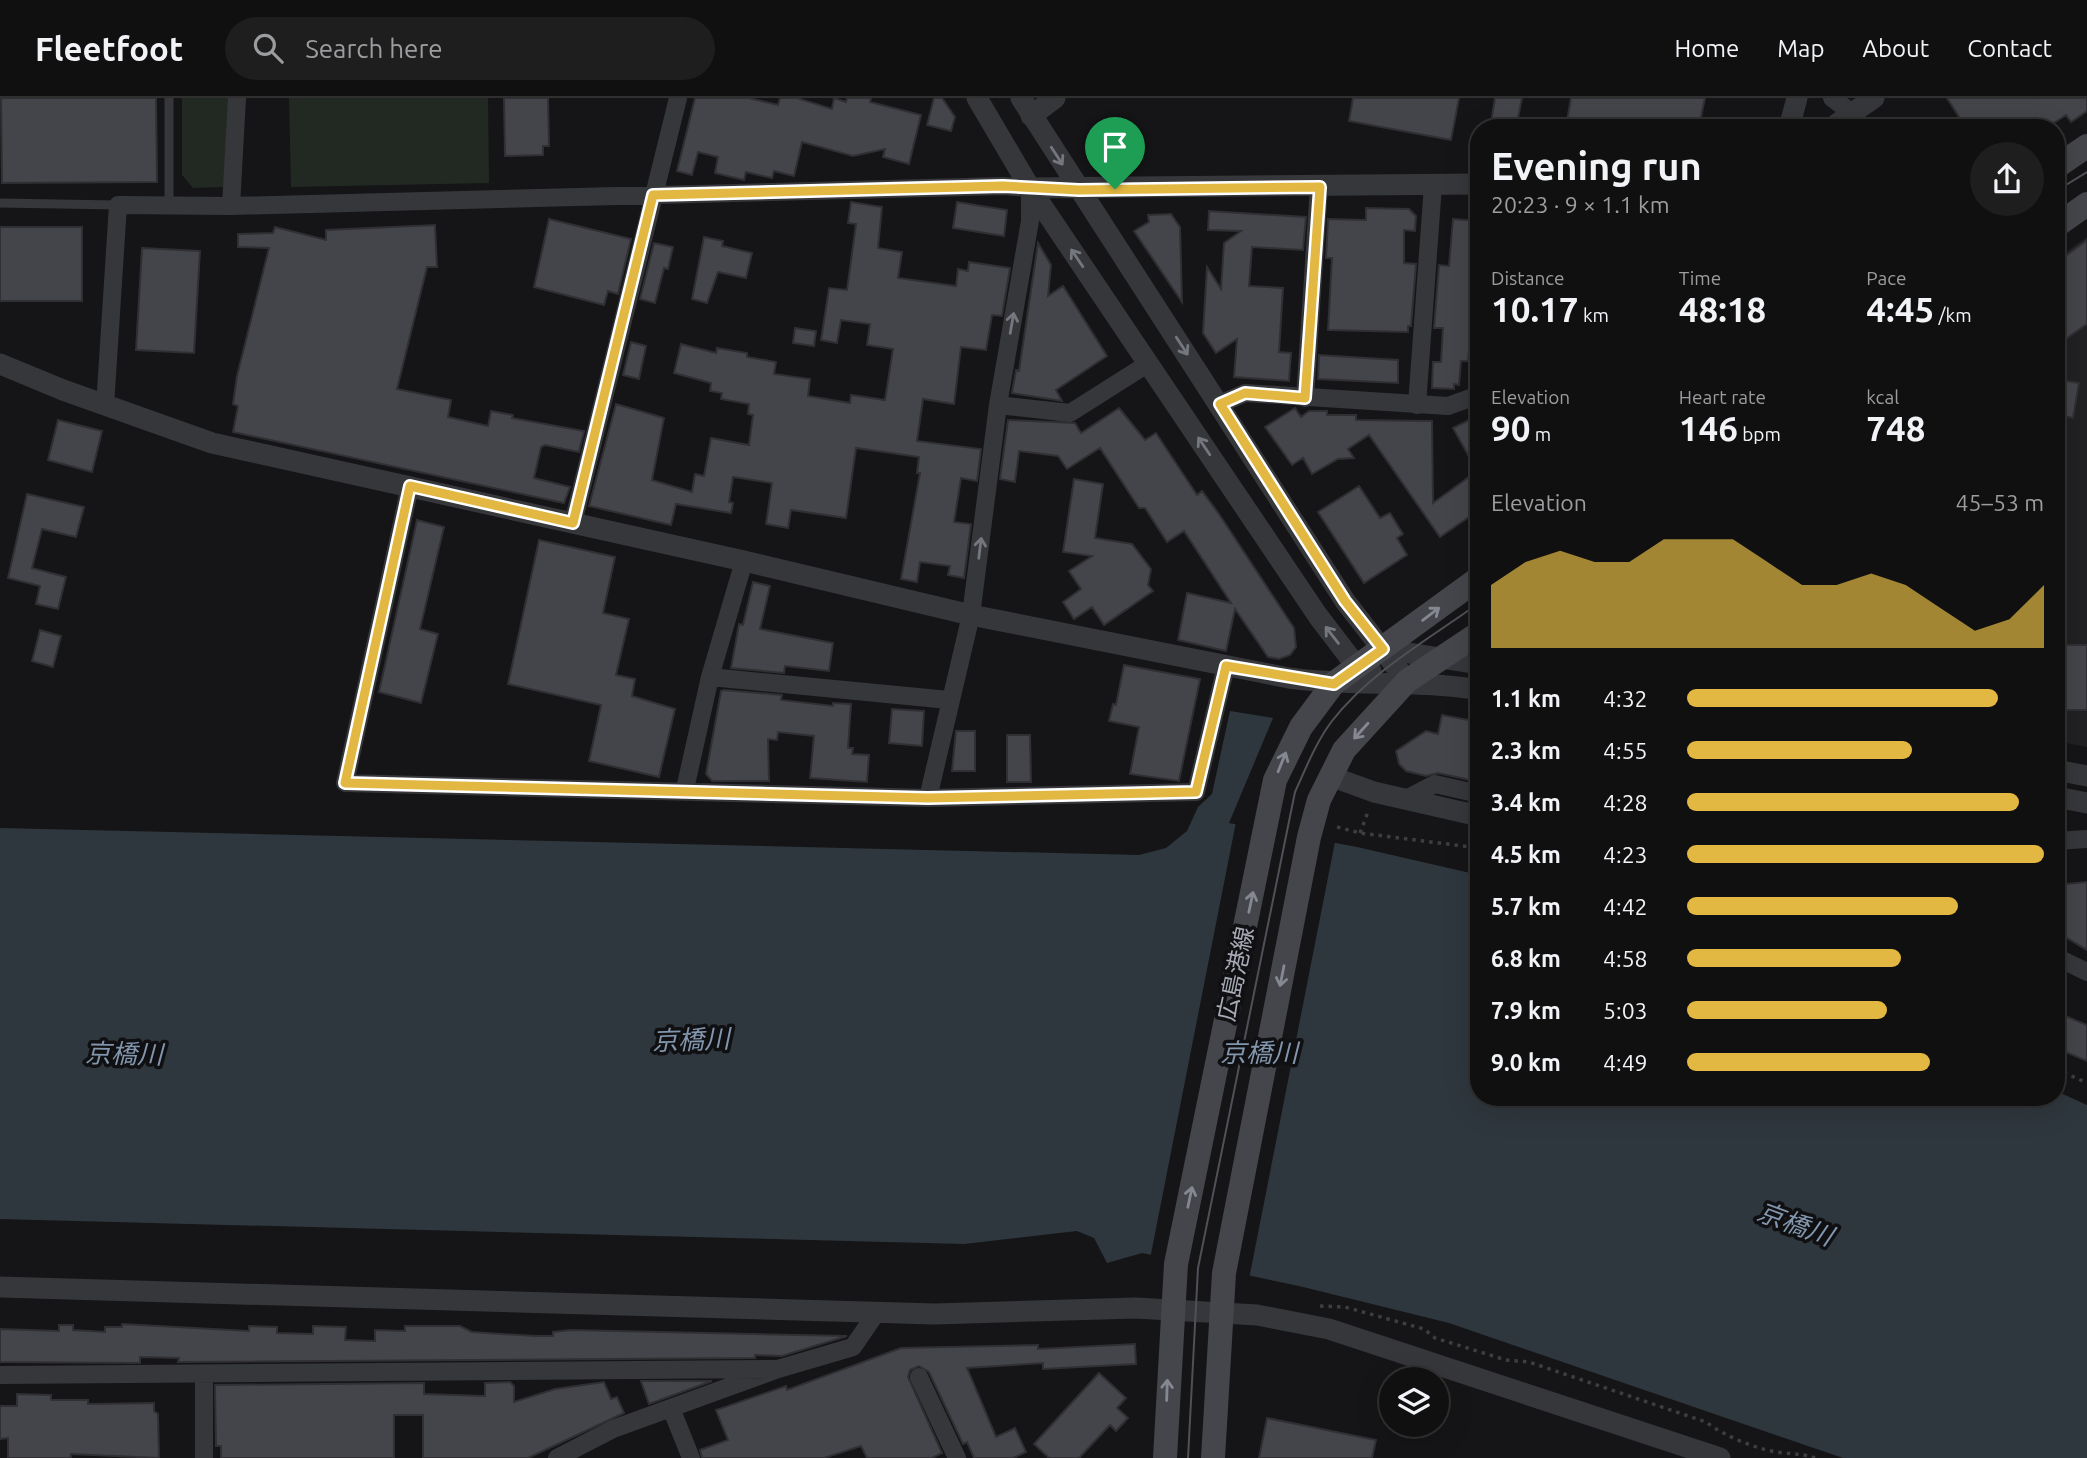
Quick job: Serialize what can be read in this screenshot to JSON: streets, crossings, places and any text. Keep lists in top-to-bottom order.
{
  "streets": {
    "main road": ["広島港線"]
  },
  "water": ["京橋川"],
  "page": {
    "header": "Fleetfoot",
    "search": "Search here",
    "nav": [
      "Home",
      "Map",
      "About",
      "Contact"
    ],
    "heading": ["Evening run", "20:23 · 9 × 1.1 km"],
    "stats": [
      ["Distance", "10.17 km"],
      ["Time", "48:18"],
      ["Pace", "4:45 /km"],
      ["Elevation", "90 m"],
      ["Heart rate", "146 bpm"],
      ["kcal", "748"]
    ],
    "chart": ["Elevation", "45–53 m"],
    "list": [
      {
        "name": "1.1 km",
        "note": "4:32"
      },
      {
        "name": "2.3 km",
        "note": "4:55"
      },
      {
        "name": "3.4 km",
        "note": "4:28"
      },
      {
        "name": "4.5 km",
        "note": "4:23"
      },
      {
        "name": "5.7 km",
        "note": "4:42"
      },
      {
        "name": "6.8 km",
        "note": "4:58"
      },
      {
        "name": "7.9 km",
        "note": "5:03"
      },
      {
        "name": "9.0 km",
        "note": "4:49"
      }
    ]
  }
}
